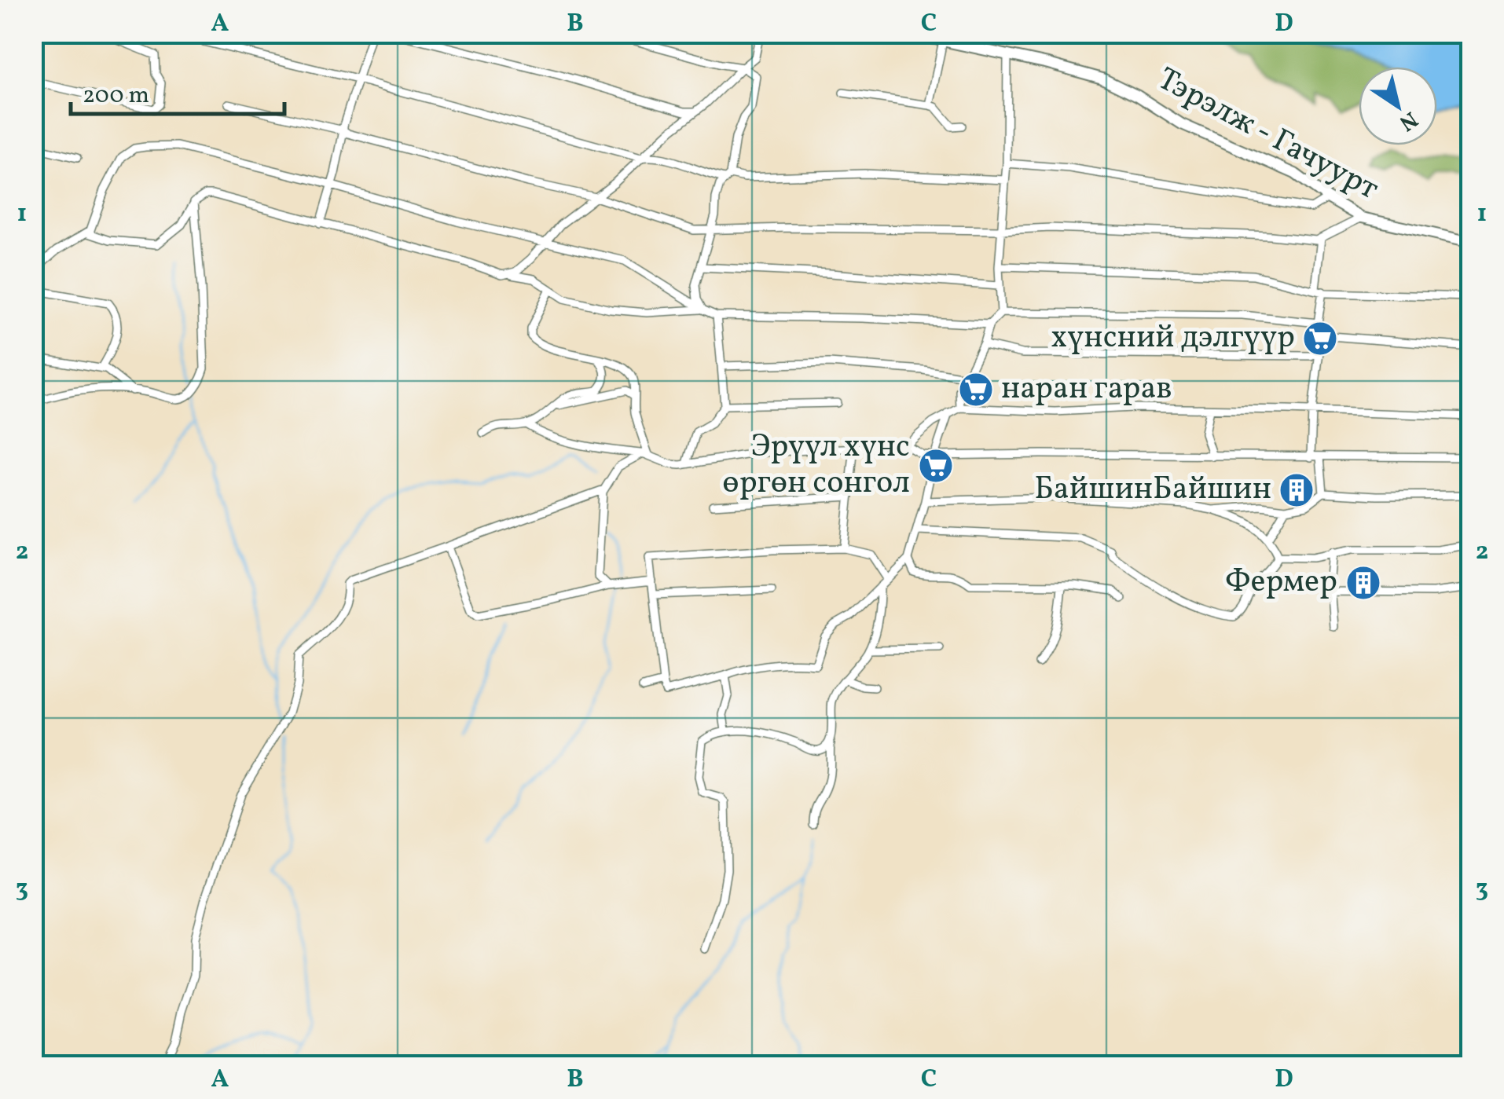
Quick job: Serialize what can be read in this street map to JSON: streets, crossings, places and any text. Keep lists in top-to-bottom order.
{
  "streets": {
    "main road": ["Тэрэлж - Гачуурт"]
  },
  "places": {
    "supermarket": ["хүнсний дэлгүүр", "наран гарав", "Эрүүл хүнс өргөн сонгол"],
    "building": ["БайшинБайшин", "Фермер"]
  },
  "scale_bar": "200 m",
  "north": "bottom right",
  "grid": {
    "columns": [
      "A",
      "B",
      "C",
      "D"
    ],
    "rows": ["1", "2", "3"]
  }
}
